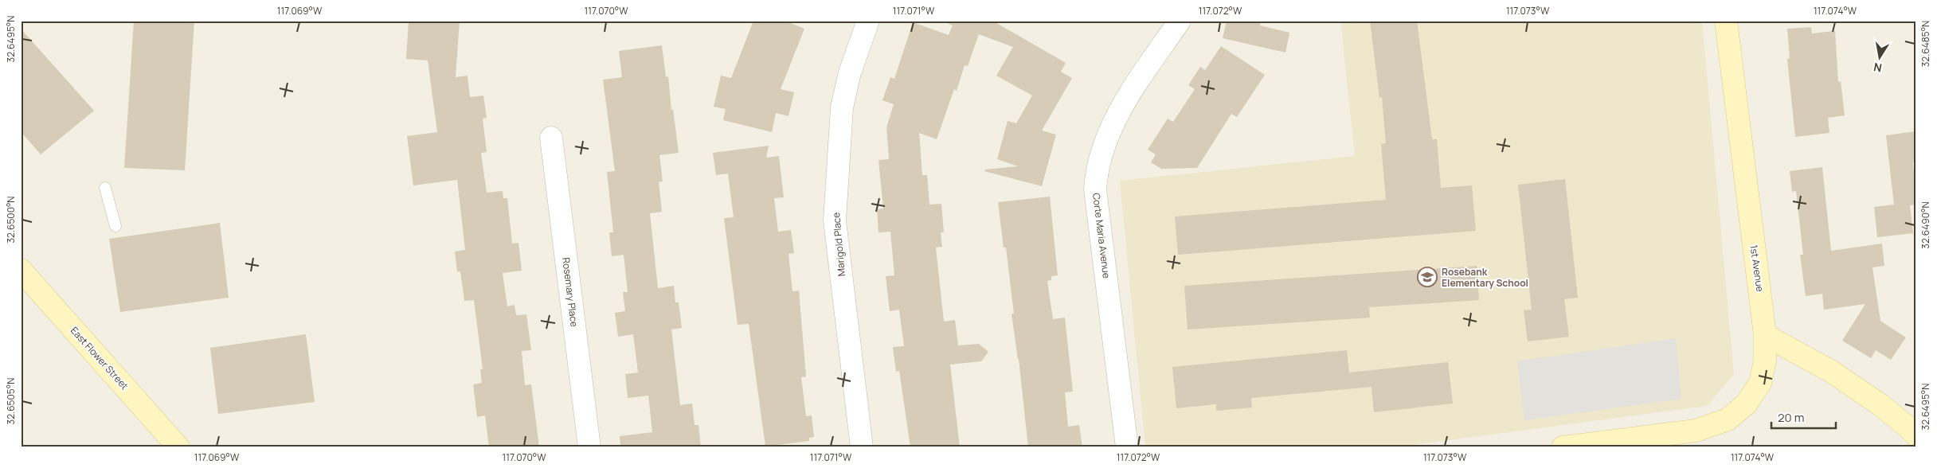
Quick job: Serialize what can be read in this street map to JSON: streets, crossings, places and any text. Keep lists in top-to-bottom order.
{
  "streets": {
    "street": [
      "Corte Maria Avenue",
      "Marigold Place",
      "1st Avenue",
      "Rosemary Place",
      "East Flower Street"
    ]
  },
  "places": {
    "school or university": ["Rosebank Elementary School"]
  },
  "scale_bar": "20 m",
  "north": "bottom",
  "coordinates": [
    "117.069°W",
    "117.070°W",
    "117.071°W",
    "117.072°W",
    "117.073°W",
    "117.074°W",
    "32.6495°N",
    "32.6485°N",
    "32.6500°N",
    "32.6490°N",
    "32.6505°N"
  ]
}
